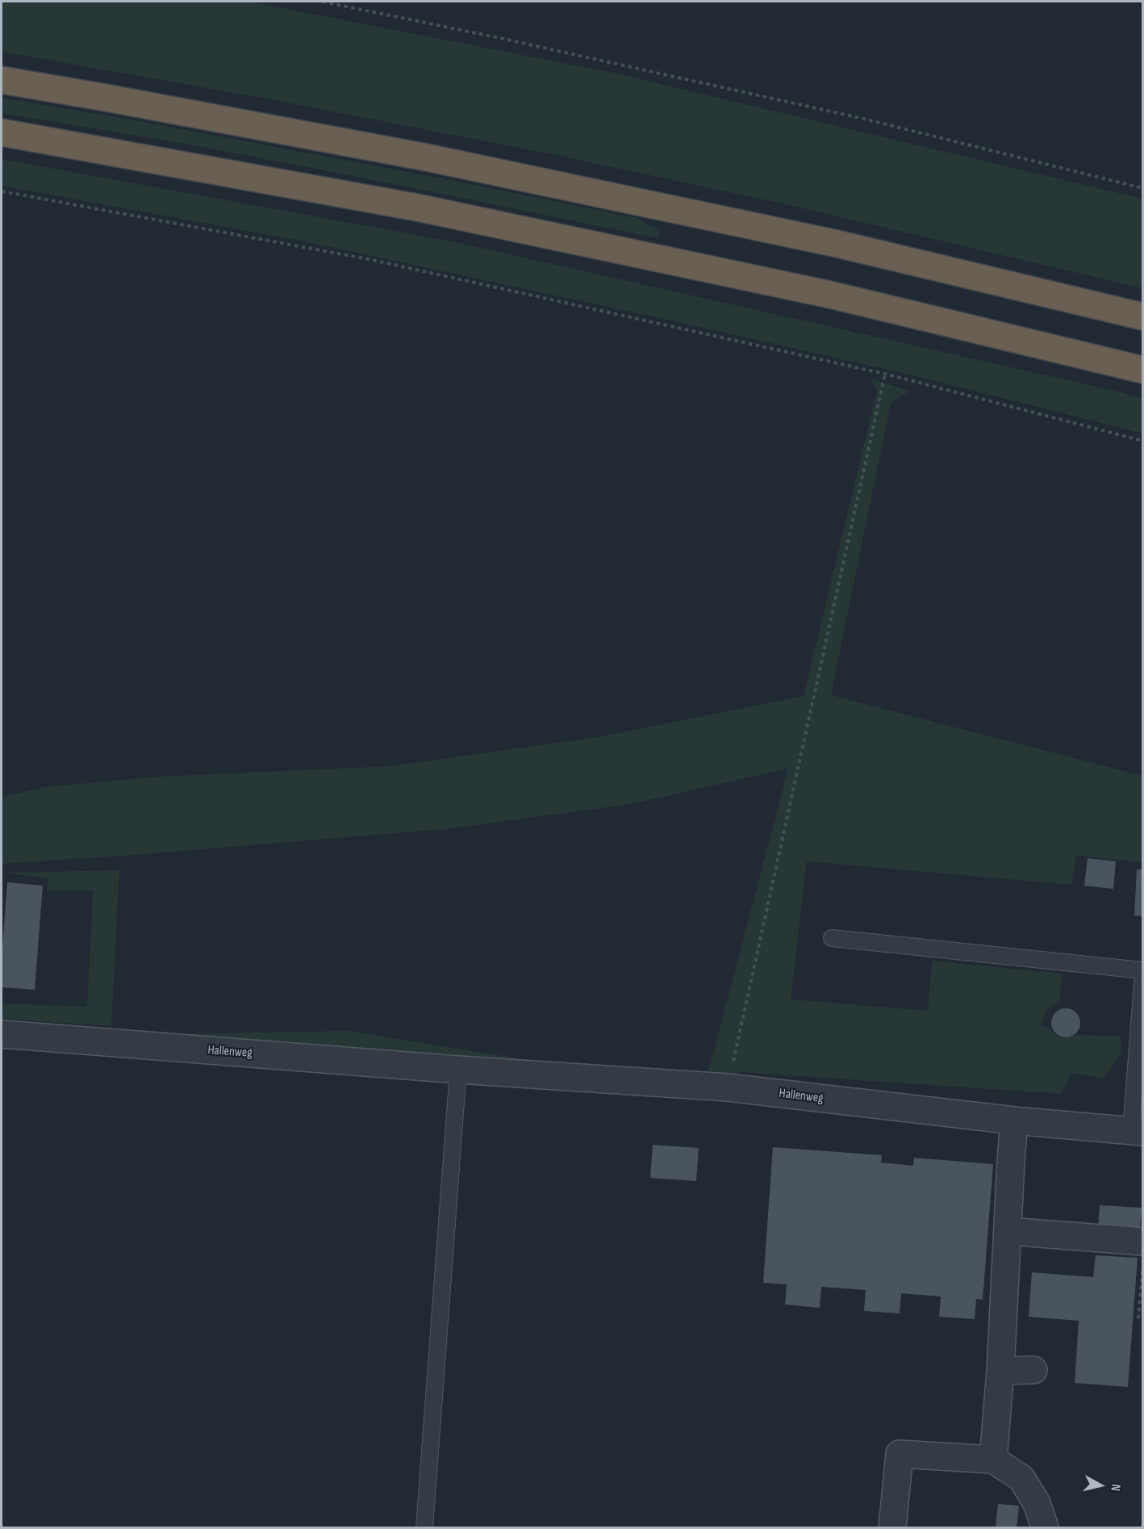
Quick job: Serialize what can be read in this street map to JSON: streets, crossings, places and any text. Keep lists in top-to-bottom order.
{
  "streets": {
    "street": ["Hallenweg"]
  },
  "north": "right"
}
